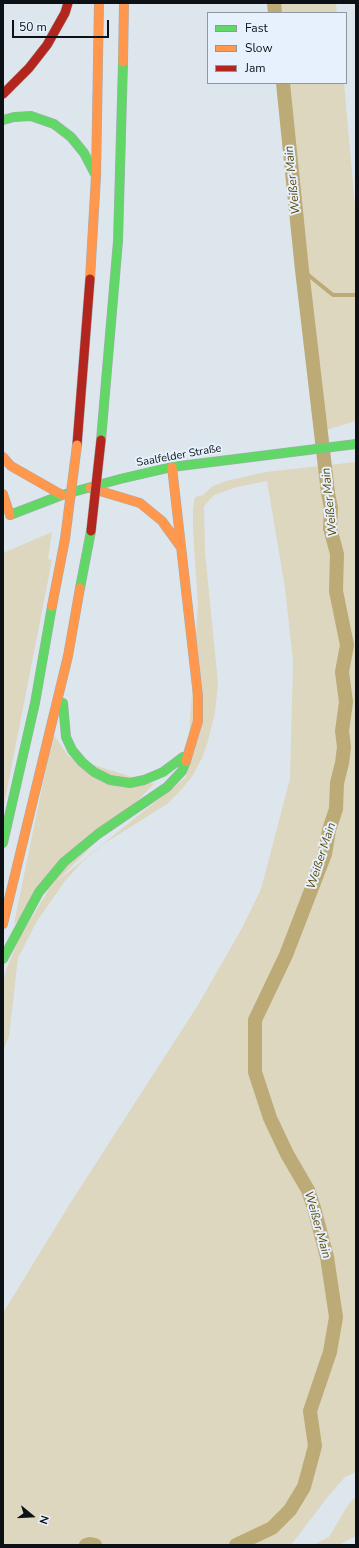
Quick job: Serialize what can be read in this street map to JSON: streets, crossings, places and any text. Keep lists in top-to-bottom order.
{
  "streets": {
    "main road": ["Saalfelder Straße"]
  },
  "water": ["Weißer Main"],
  "legend": ["Fast", "Slow", "Jam"],
  "scale_bar": "50 m",
  "north": "right"
}
